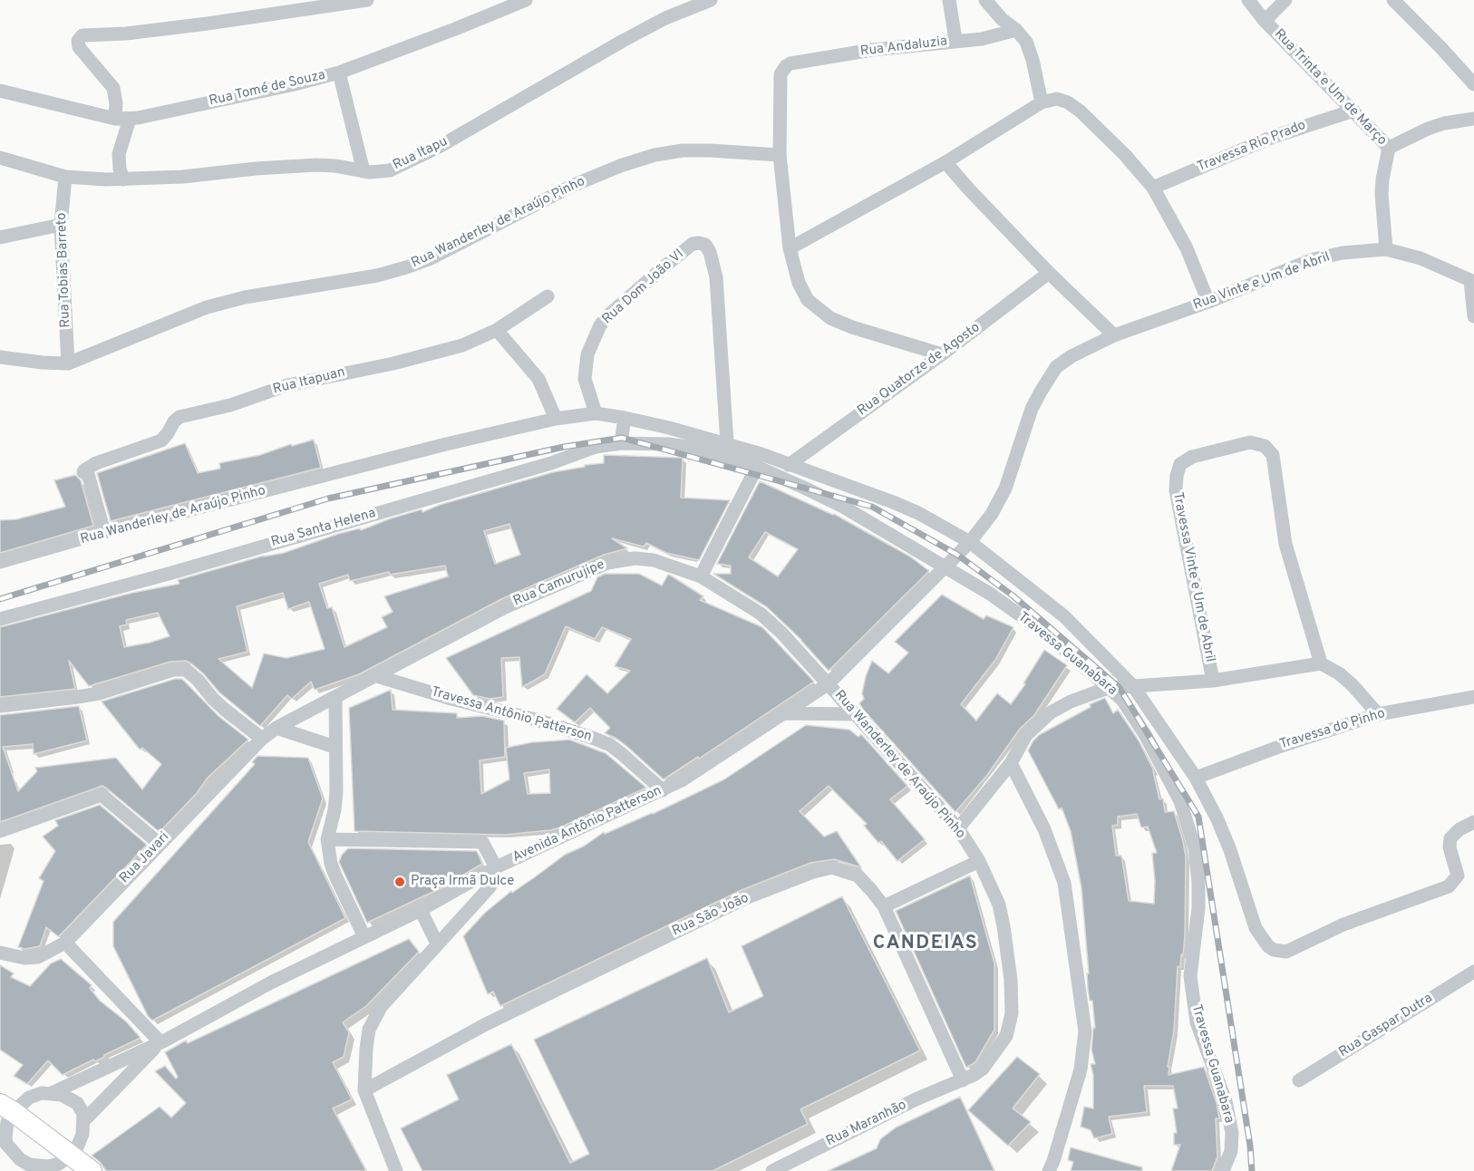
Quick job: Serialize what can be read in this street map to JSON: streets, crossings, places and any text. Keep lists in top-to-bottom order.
{
  "streets": {
    "street": [
      "Rua Andaluzia",
      "Rua Trinta e Um de Março",
      "Rua Tomé de Souza",
      "Travessa Rio Prado",
      "Rua Itapu",
      "Rua Wanderley de Araújo Pinho",
      "Rua Tobias Barreto",
      "Rua Vinte e Um de Abril",
      "Rua Dom João VI",
      "Rua Quatorze de Agosto",
      "Rua Itapuan",
      "Rua Santa Helena",
      "Travessa Vinte e Um de Abril",
      "Rua Camurujipe",
      "Travessa Guanabara",
      "Travessa Antônio Patterson",
      "Travessa do Pinho",
      "Avenida Antônio Patterson",
      "Rua Javari",
      "Rua São João",
      "Rua Gaspar Dutra",
      "Rua Maranhão"
    ]
  },
  "crossings": [
    ["Rua Andaluzia", "Rua Wanderley de Araújo Pinho"],
    ["Rua Trinta e Um de Março", "Travessa Rio Prado"],
    ["Rua Trinta e Um de Março", "Rua Vinte e Um de Abril"],
    ["Rua Itapu", "Rua Tobias Barreto"],
    ["Rua Wanderley de Araújo Pinho", "Rua Tobias Barreto"],
    ["Rua Wanderley de Araújo Pinho", "Rua Vinte e Um de Abril"],
    ["Rua Wanderley de Araújo Pinho", "Rua Dom João VI"],
    ["Rua Wanderley de Araújo Pinho", "Rua Quatorze de Agosto"],
    ["Rua Wanderley de Araújo Pinho", "Rua Itapuan"],
    ["Rua Wanderley de Araújo Pinho", "Rua Camurujipe"],
    ["Rua Wanderley de Araújo Pinho", "Travessa do Pinho"],
    ["Rua Wanderley de Araújo Pinho", "Avenida Antônio Patterson"],
    ["Rua Wanderley de Araújo Pinho", "Rua São João"],
    ["Rua Wanderley de Araújo Pinho", "Rua Maranhão"],
    ["Rua Vinte e Um de Abril", "Avenida Antônio Patterson"],
    ["Rua Santa Helena", "Travessa Guanabara"],
    ["Rua Camurujipe", "Travessa Antônio Patterson"],
    ["Rua Camurujipe", "Avenida Antônio Patterson"],
    ["Rua Camurujipe", "Rua Javari"],
    ["Travessa Guanabara", "Avenida Antônio Patterson"],
    ["Travessa Antônio Patterson", "Avenida Antônio Patterson"],
    ["Rua São João", "Rua Maranhão"]
  ],
  "districts": ["CANDEIAS"],
  "places": ["Praça Irmã Dulce"]
}
